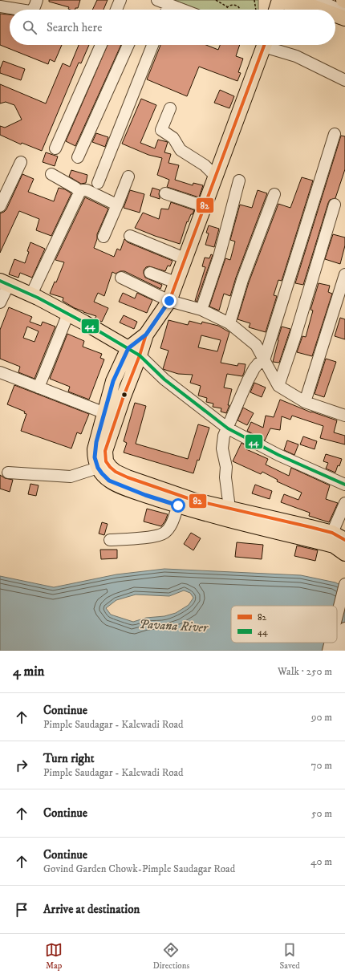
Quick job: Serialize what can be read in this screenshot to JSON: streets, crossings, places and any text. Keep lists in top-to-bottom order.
{
  "water": ["Pavana River"],
  "lines": ["transit line 82", "transit line 44"],
  "legend": ["82", "44"],
  "page": {
    "search": "Search here",
    "heading": ["4 min", "Walk · 250 m"],
    "list": [
      ["Continue", "Pimple Saudagar - Kalewadi Road", "90 m"],
      ["Turn right", "Pimple Saudagar - Kalewadi Road", "70 m"],
      ["Continue", "50 m"],
      ["Continue", "Govind Garden Chowk-Pimple Saudagar Road", "40 m"],
      "Arrive at destination"
    ],
    "nav": ["Map", "Directions", "Saved"]
  }
}
